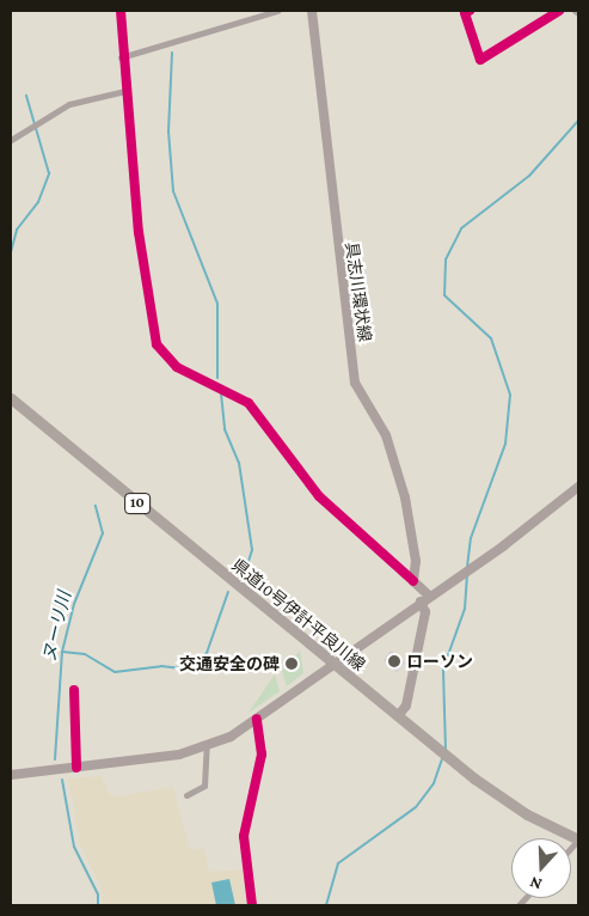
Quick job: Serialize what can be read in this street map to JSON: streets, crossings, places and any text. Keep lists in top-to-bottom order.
{
  "streets": {
    "main road": ["具志川環状線", "10", "県道10号伊計平良川線"]
  },
  "water": ["ヌーリ川"],
  "places": ["ローソン", "交通安全の碑"],
  "north": "bottom"
}
